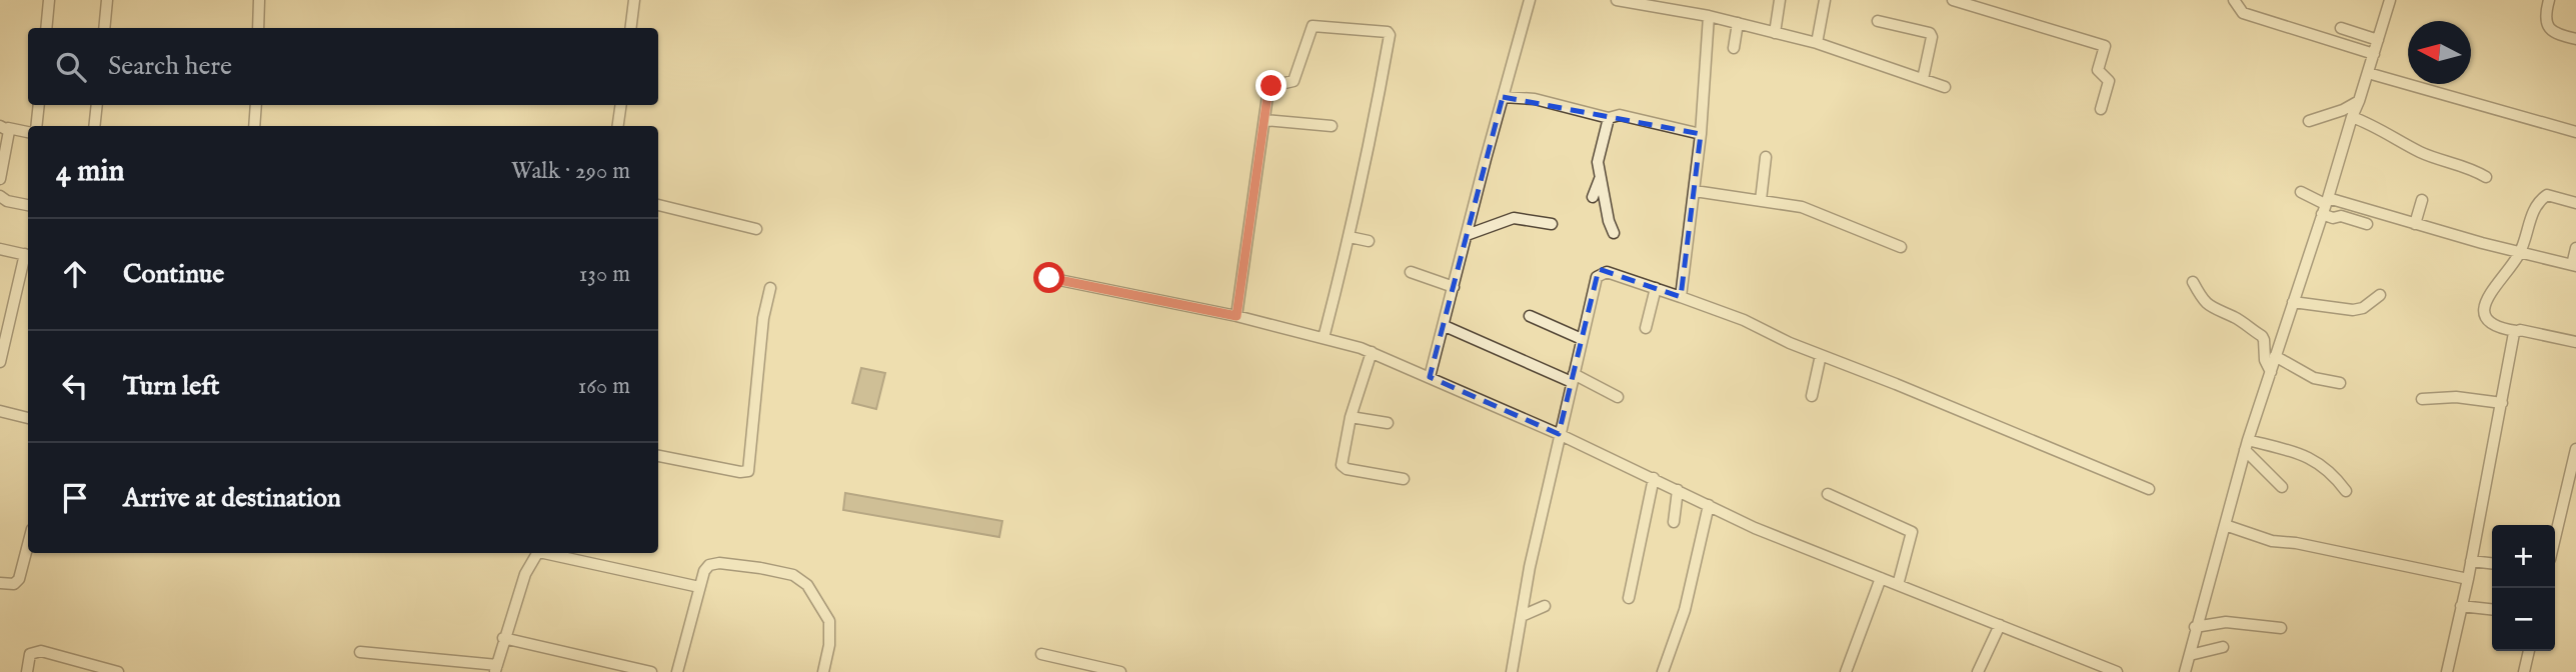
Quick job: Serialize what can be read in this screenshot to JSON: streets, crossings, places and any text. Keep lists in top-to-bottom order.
{
  "north": "left",
  "page": {
    "search": "Search here",
    "heading": ["4 min", "Walk · 290 m"],
    "list": [
      ["Continue", "130 m"],
      ["Turn left", "160 m"],
      "Arrive at destination"
    ],
    "map_buttons": ["+", "−"]
  }
}
